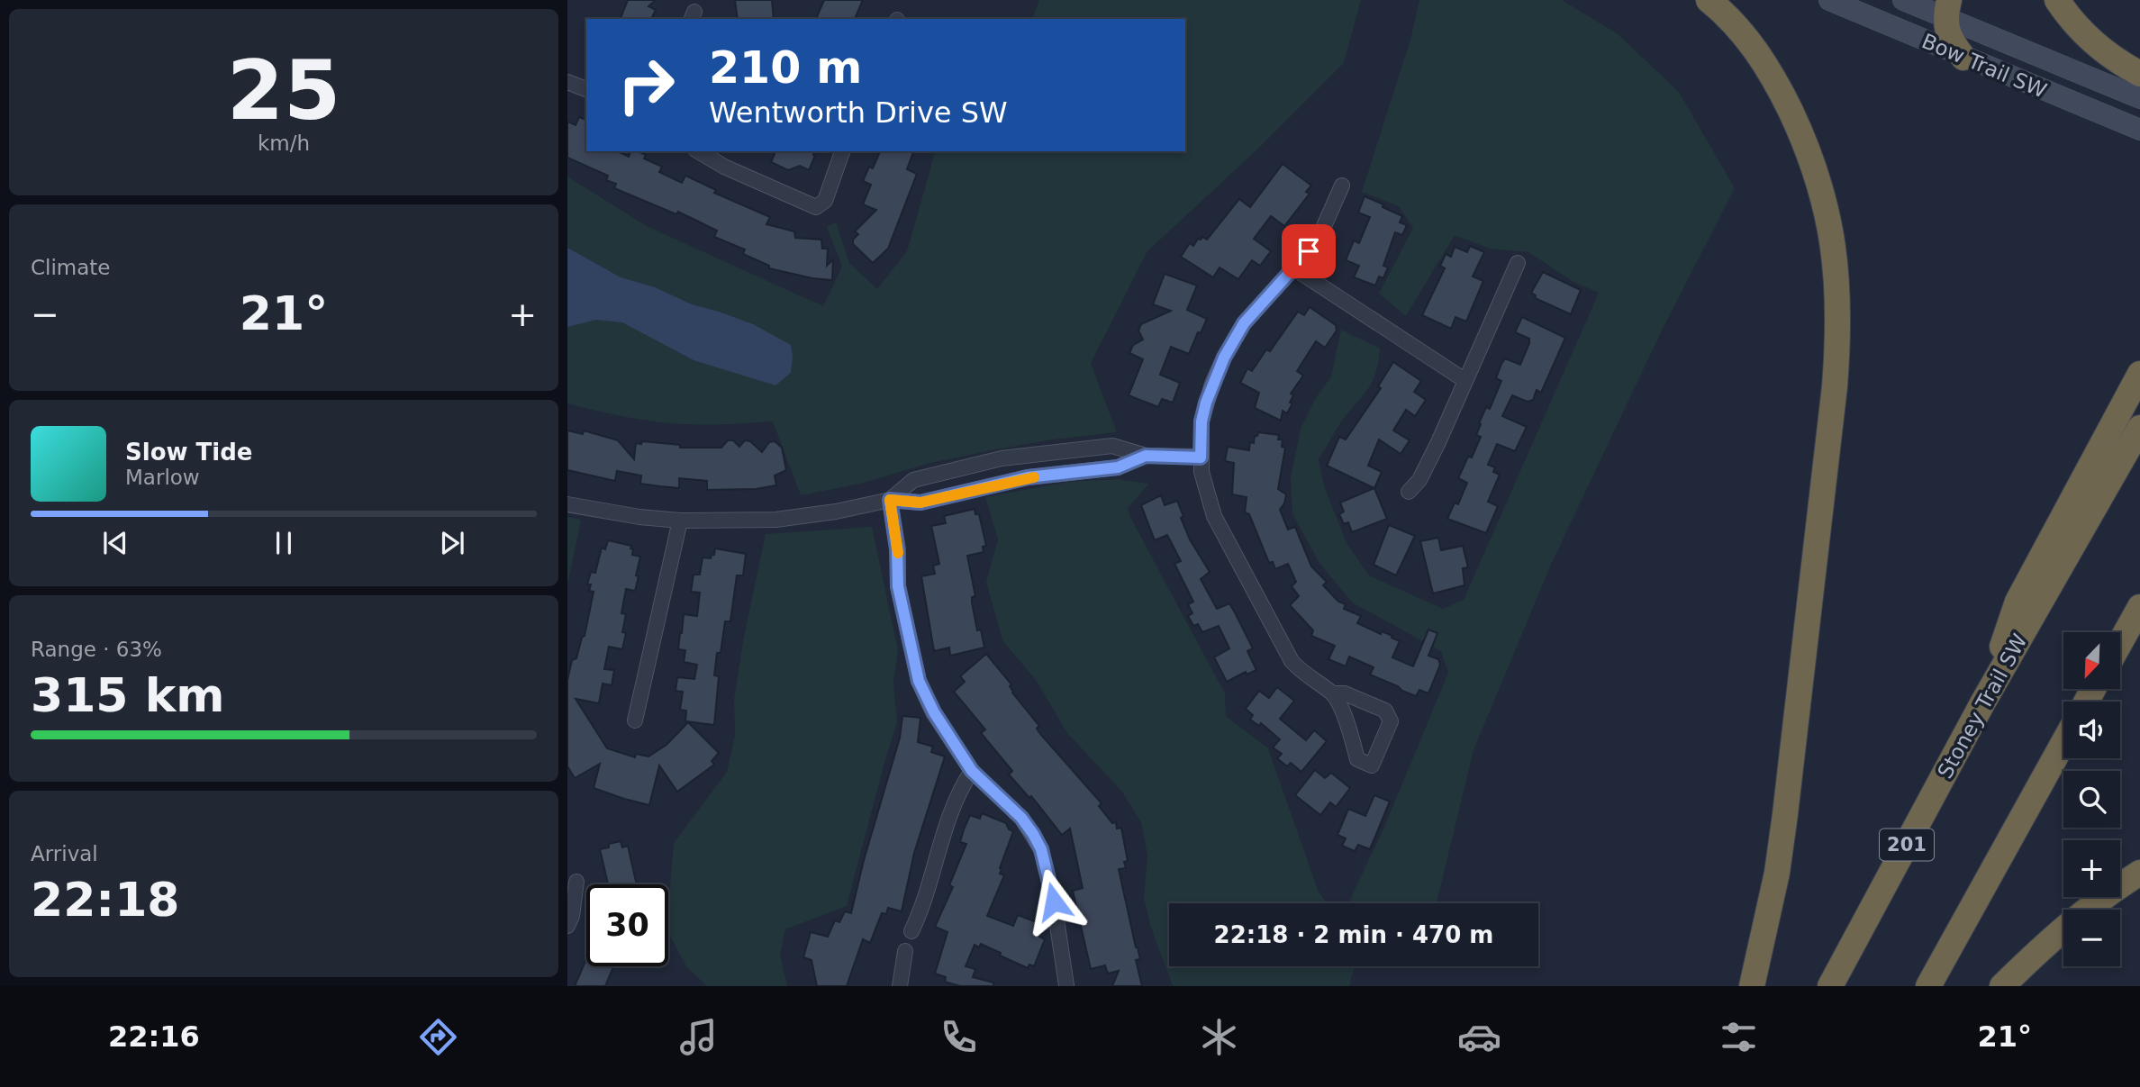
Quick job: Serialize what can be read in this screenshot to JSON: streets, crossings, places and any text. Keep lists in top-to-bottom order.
{
  "streets": {
    "highway": ["Stoney Trail SW", "201"],
    "main road": ["Bow Trail SW"]
  },
  "north": "bottom left",
  "page": {
    "tile": [
      ["25", "km/h"],
      "Climate",
      ["Range · 63%", "315 km"],
      ["Arrival", "22:18"]
    ],
    "turn": ["210 m", "Wentworth Drive SW"],
    "heat": ["−", "21°", "+"],
    "song": ["Slow Tide", "Marlow"],
    "map_buttons": ["+", "−"],
    "limit": "30",
    "trip": "22:18 · 2 min · 470 m",
    "tabs": ["22:16", "21°"]
  }
}
